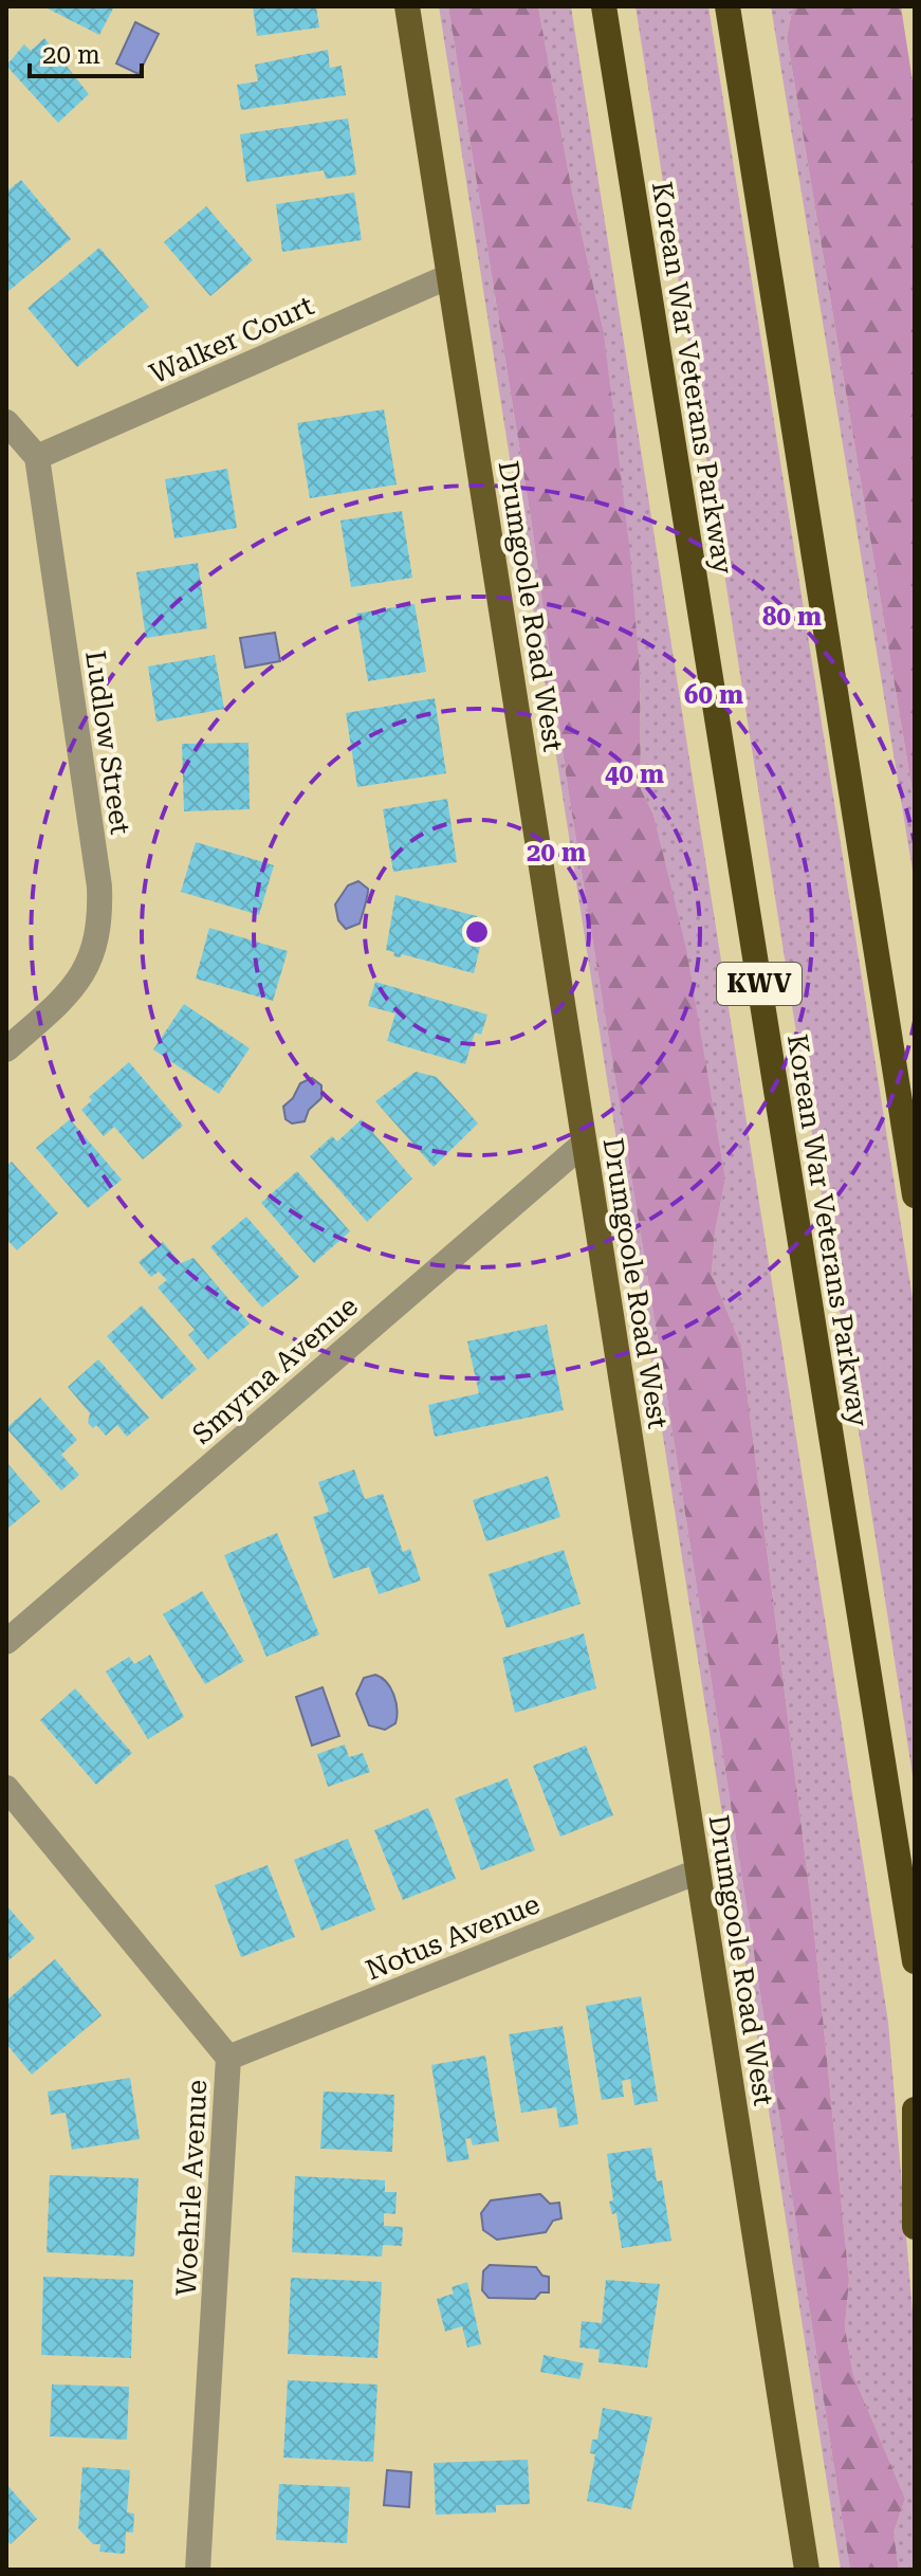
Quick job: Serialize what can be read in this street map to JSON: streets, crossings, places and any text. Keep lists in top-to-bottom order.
{
  "streets": {
    "highway": ["Korean War Veterans Parkway", "KWV"],
    "main road": ["Drumgoole Road West"],
    "street": [
      "Walker Court",
      "Ludlow Street",
      "Smyrna Avenue",
      "Notus Avenue",
      "Woehrle Avenue"
    ]
  },
  "crossings": [
    ["Walker Court", "Drumgoole Road West"],
    ["Walker Court", "Ludlow Street"],
    ["Drumgoole Road West", "Smyrna Avenue"],
    ["Drumgoole Road West", "Notus Avenue"],
    ["Notus Avenue", "Woehrle Avenue"]
  ],
  "scale_bar": "20 m",
  "rings": [
    "80 m",
    "60 m",
    "40 m",
    "20 m"
  ]
}
